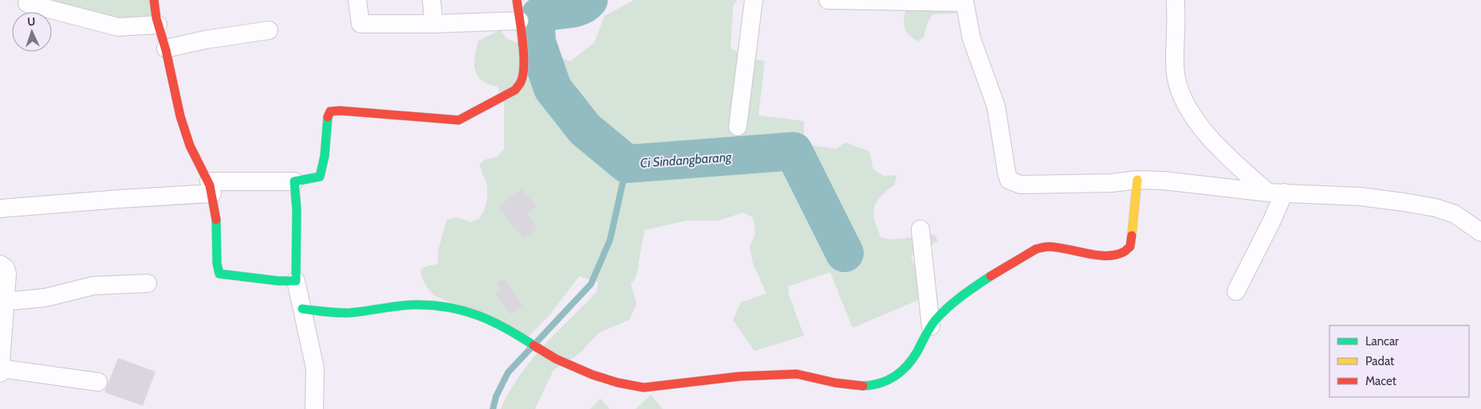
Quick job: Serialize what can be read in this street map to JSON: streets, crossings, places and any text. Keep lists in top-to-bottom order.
{
  "water": ["Ci Sindangbarang"],
  "legend": ["Lancar", "Padat", "Macet"],
  "north": "top"
}
